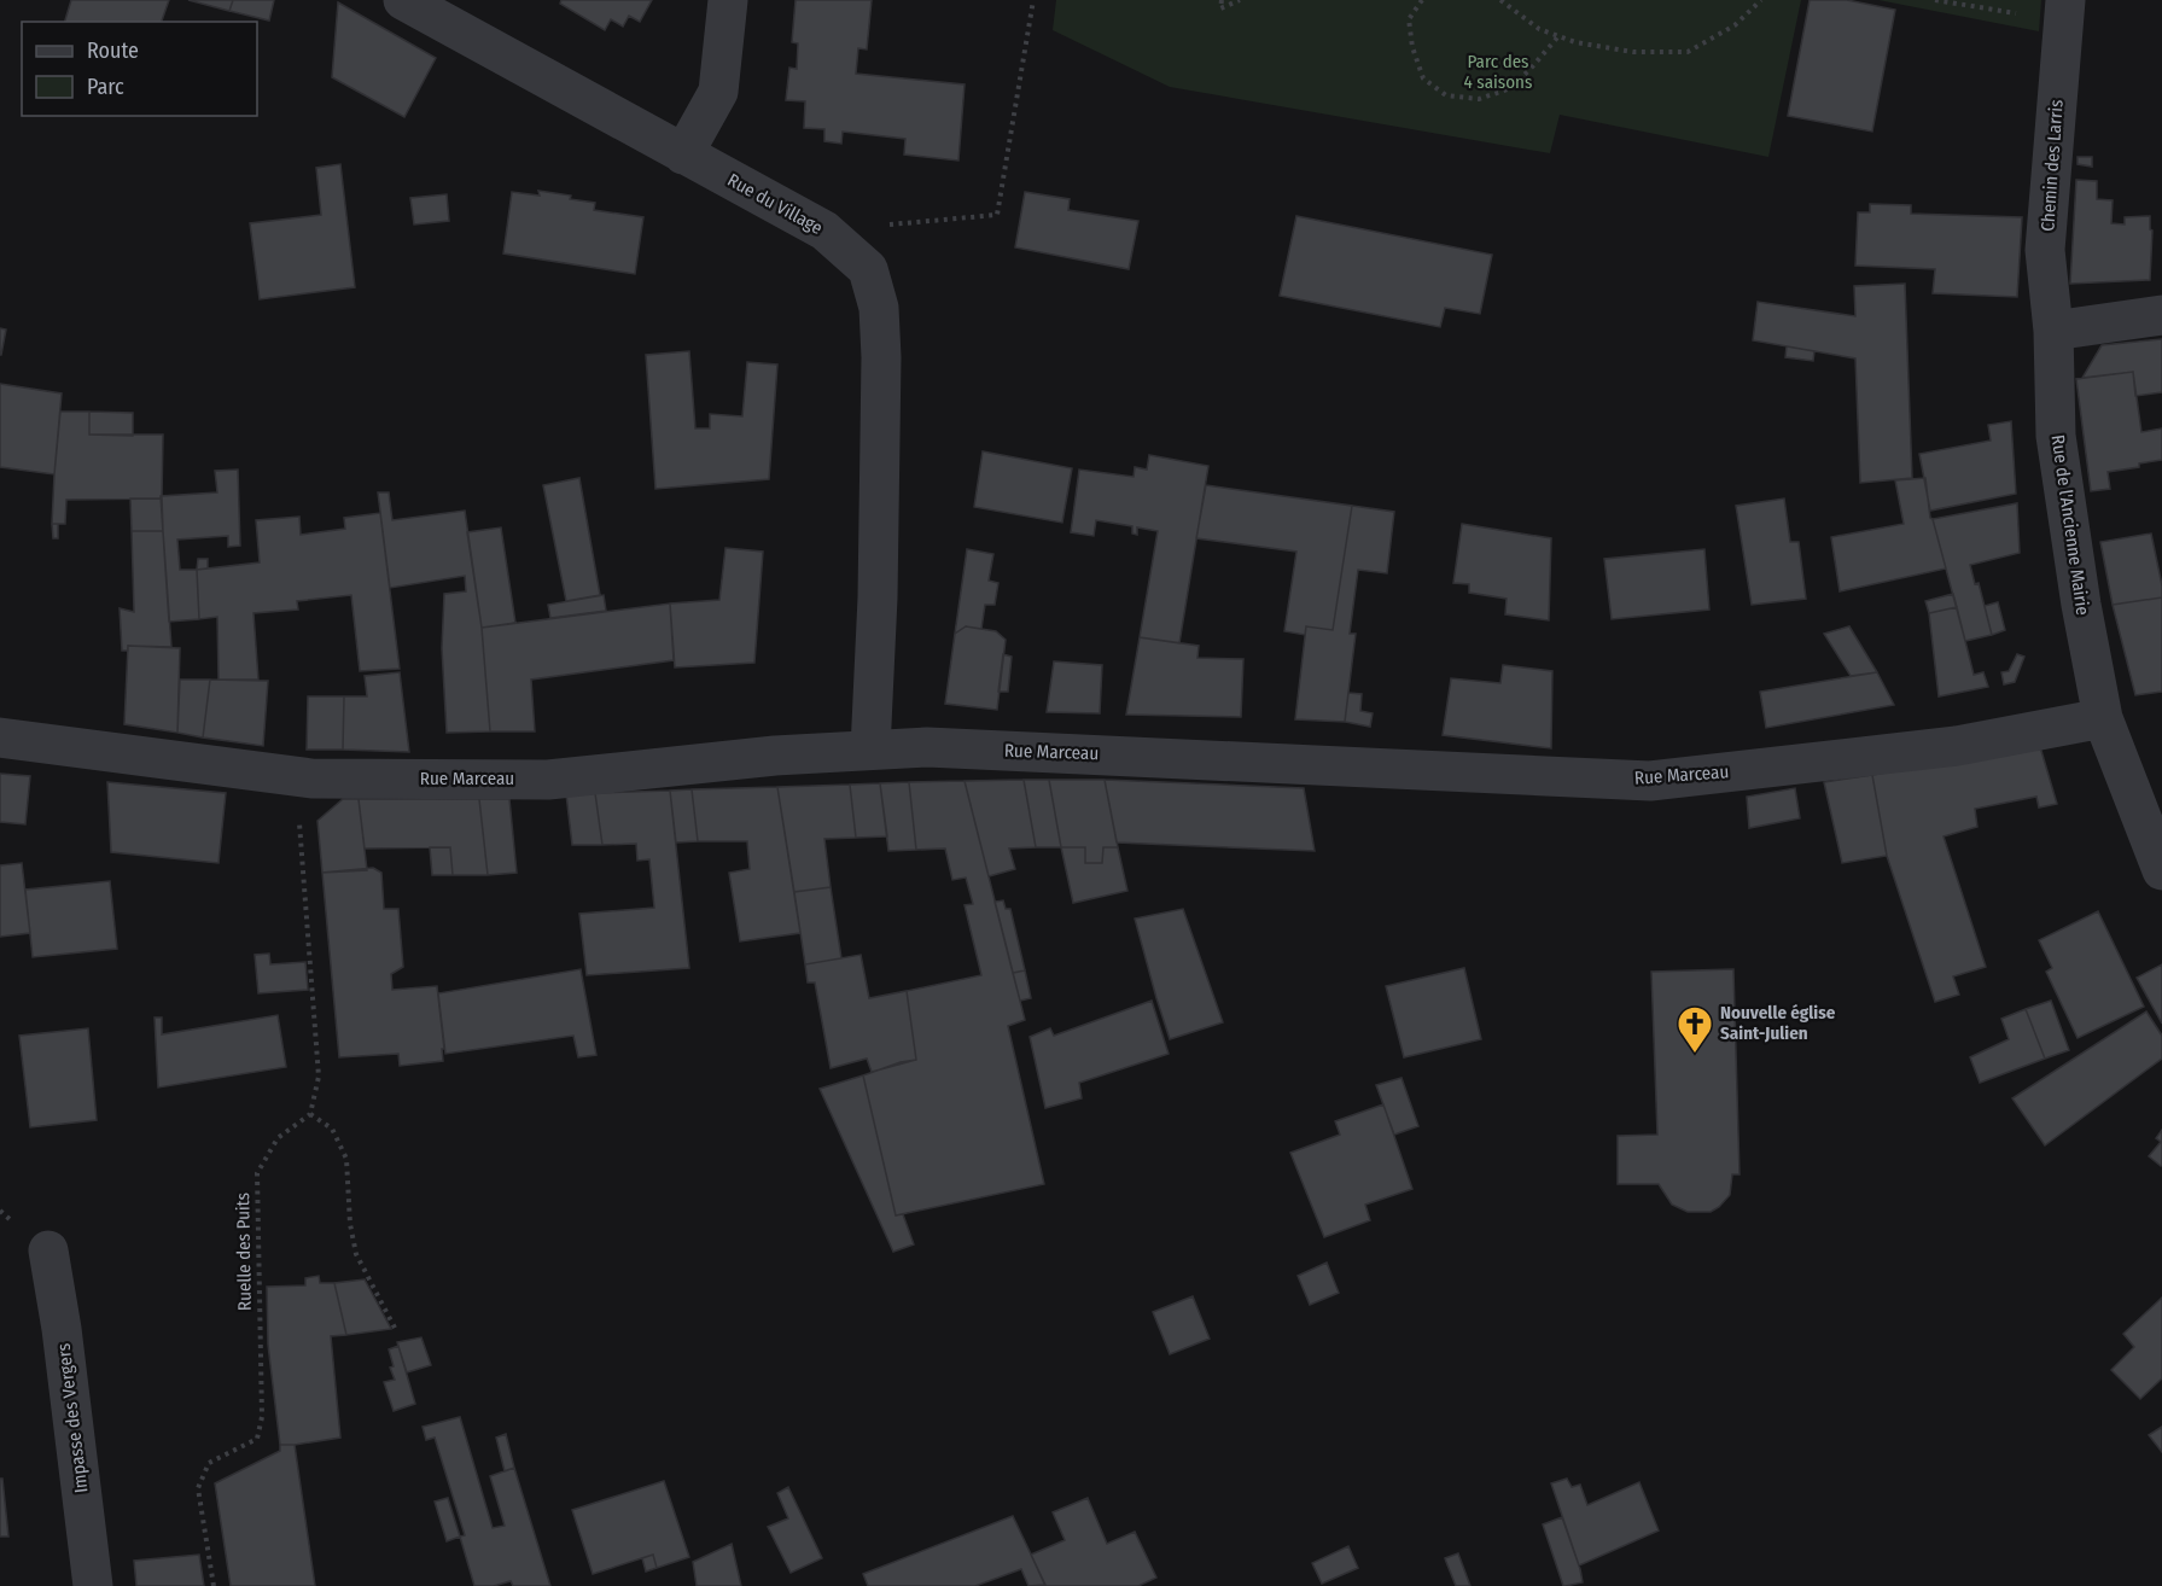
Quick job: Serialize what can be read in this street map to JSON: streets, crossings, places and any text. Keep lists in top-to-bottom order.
{
  "streets": {
    "street": [
      "Chemin des Larris",
      "Rue du Village",
      "Rue de l'Ancienne Mairie",
      "Rue Marceau",
      "Impasse des Vergers"
    ],
    "path": ["Ruelle des Puits"]
  },
  "crossings": [
    ["Chemin des Larris", "Rue de l'Ancienne Mairie"],
    ["Rue du Village", "Rue Marceau"],
    ["Rue de l'Ancienne Mairie", "Rue Marceau"]
  ],
  "parks": ["Parc des 4 saisons"],
  "places": {
    "church": ["Nouvelle église Saint-Julien"]
  },
  "legend": ["Route", "Parc"]
}
